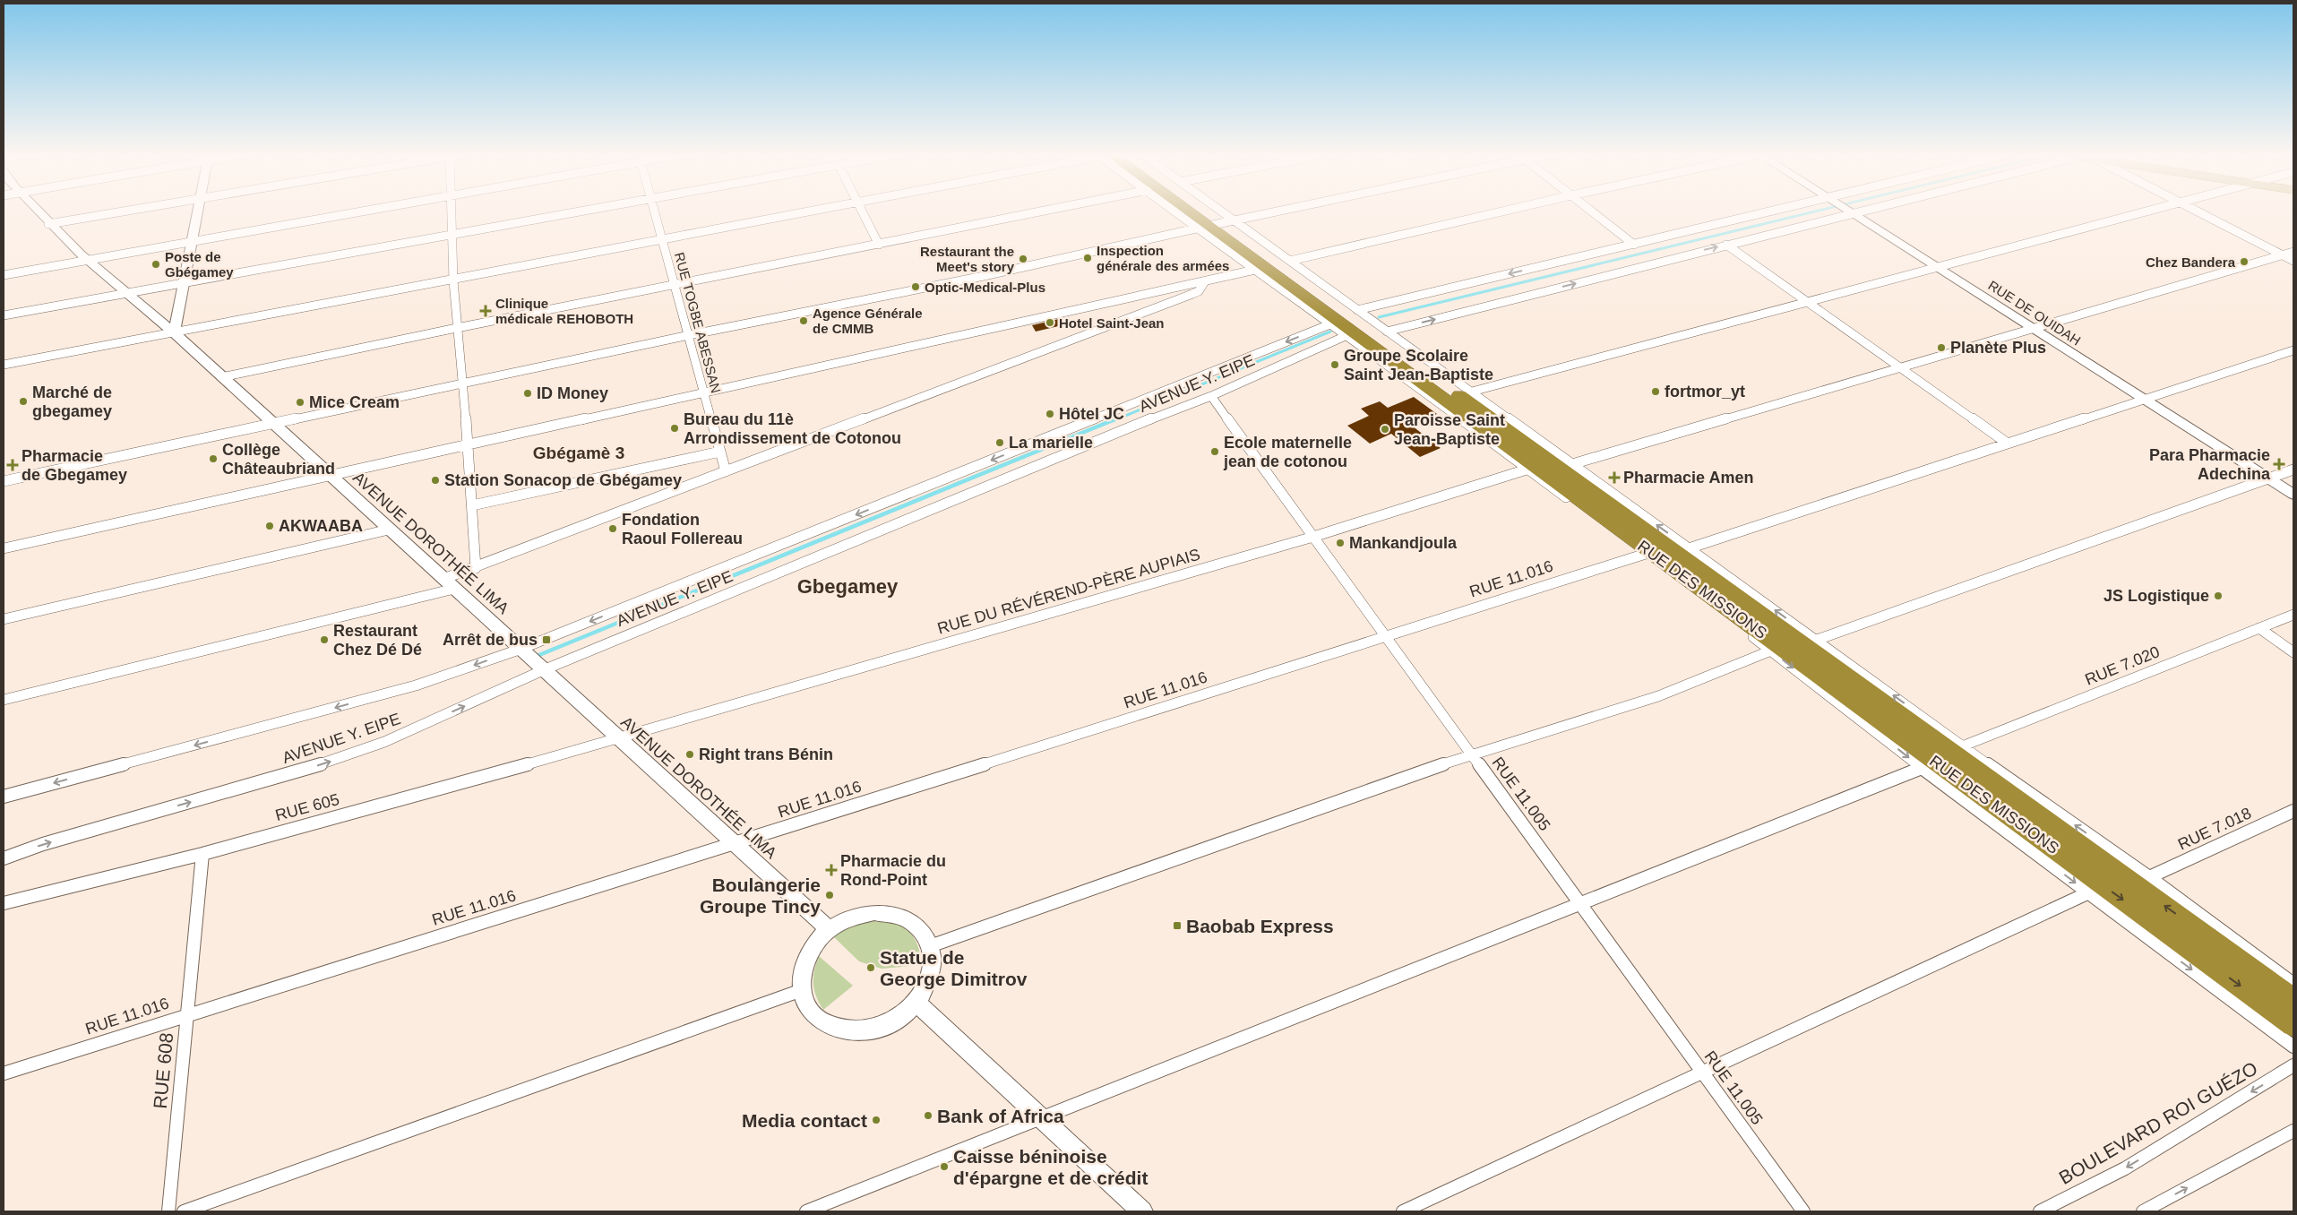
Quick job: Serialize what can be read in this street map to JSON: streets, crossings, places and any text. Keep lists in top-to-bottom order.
{
  "streets": {
    "highway": ["RUE DES MISSIONS"],
    "main road": ["RUE DE OUIDAH", "AVENUE DOROTHÉE LIMA"],
    "street": [
      "RUE TOGBE ABESSAN",
      "AVENUE Y. EIPE",
      "RUE 11.016",
      "RUE DU RÉVÉREND-PÈRE AUPIAIS",
      "RUE 7.020",
      "RUE 11.005",
      "RUE 605",
      "RUE 7.018",
      "RUE 608",
      "BOULEVARD ROI GUÉZO"
    ]
  },
  "crossings": [
    ["AVENUE Y. EIPE", "AVENUE DOROTHÉE LIMA"],
    ["AVENUE Y. EIPE", "RUE 11.005"],
    ["AVENUE DOROTHÉE LIMA", "RUE 11.016"],
    ["AVENUE DOROTHÉE LIMA", "RUE DU RÉVÉREND-PÈRE AUPIAIS"],
    ["AVENUE DOROTHÉE LIMA", "RUE 605"],
    ["RUE 11.016", "RUE 11.005"],
    ["RUE 11.016", "RUE 608"],
    ["RUE DU RÉVÉREND-PÈRE AUPIAIS", "RUE 11.005"],
    ["RUE DU RÉVÉREND-PÈRE AUPIAIS", "RUE 605"],
    ["RUE 605", "RUE 608"]
  ],
  "districts": ["Gbégamè 3", "Gbegamey"],
  "places": {
    "other": [
      "Inspection générale des armées",
      "Restaurant the Meet's story",
      "Chez Bandera",
      "Poste de Gbégamey",
      "Optic-Medical-Plus",
      "Agence Générale de CMMB",
      "Hotel Saint-Jean",
      "Planète Plus",
      "Groupe Scolaire Saint Jean-Baptiste",
      "fortmor_yt",
      "ID Money",
      "Marché de gbegamey",
      "Mice Cream",
      "Hôtel JC",
      "Bureau du 11è Arrondissement de Cotonou",
      "Paroisse Saint Jean-Baptiste",
      "La marielle",
      "Ecole maternelle jean de cotonou",
      "Collège Châteaubriand",
      "Station Sonacop de Gbégamey",
      "AKWAABA",
      "Fondation Raoul Follereau",
      "Mankandjoula",
      "JS Logistique",
      "Restaurant Chez Dé Dé",
      "Right trans Bénin",
      "Boulangerie Groupe Tincy",
      "Statue de George Dimitrov",
      "Bank of Africa",
      "Media contact",
      "Caisse béninoise d'épargne et de crédit"
    ],
    "health": [
      "Clinique médicale REHOBOTH",
      "Para Pharmacie Adechina",
      "Pharmacie de Gbegamey",
      "Pharmacie Amen",
      "Pharmacie du Rond-Point"
    ],
    "transit": ["Arrêt de bus", "Baobab Express"]
  }
}
